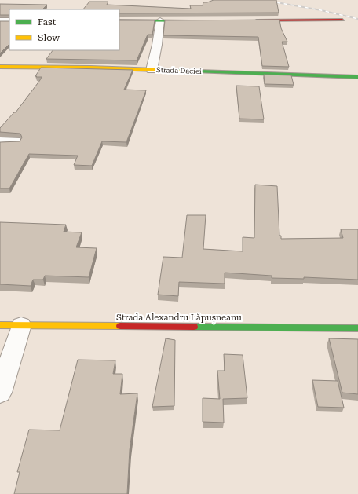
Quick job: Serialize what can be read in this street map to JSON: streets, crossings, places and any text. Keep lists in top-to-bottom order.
{
  "streets": {
    "street": ["Strada Daciei", "Strada Alexandru Lăpușneanu"]
  },
  "legend": ["Fast", "Slow"]
}
